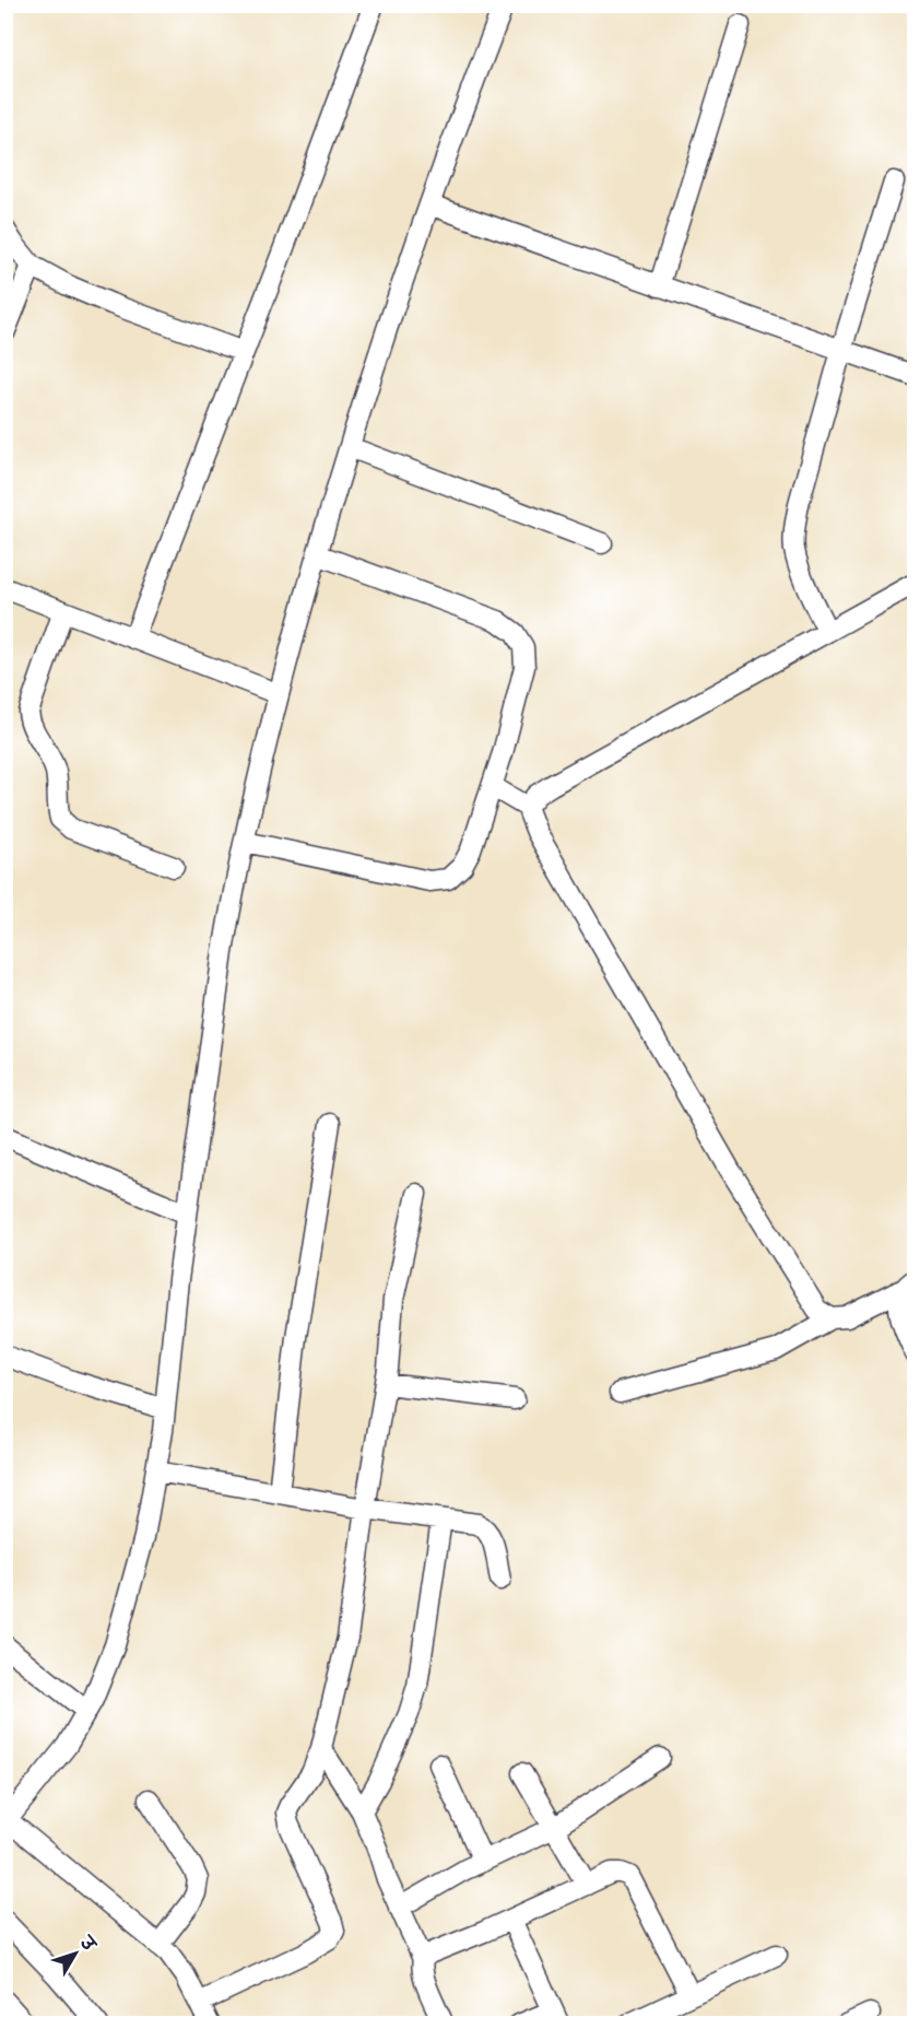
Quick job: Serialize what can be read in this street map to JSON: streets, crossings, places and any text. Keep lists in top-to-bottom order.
{
  "north": "top right"
}
